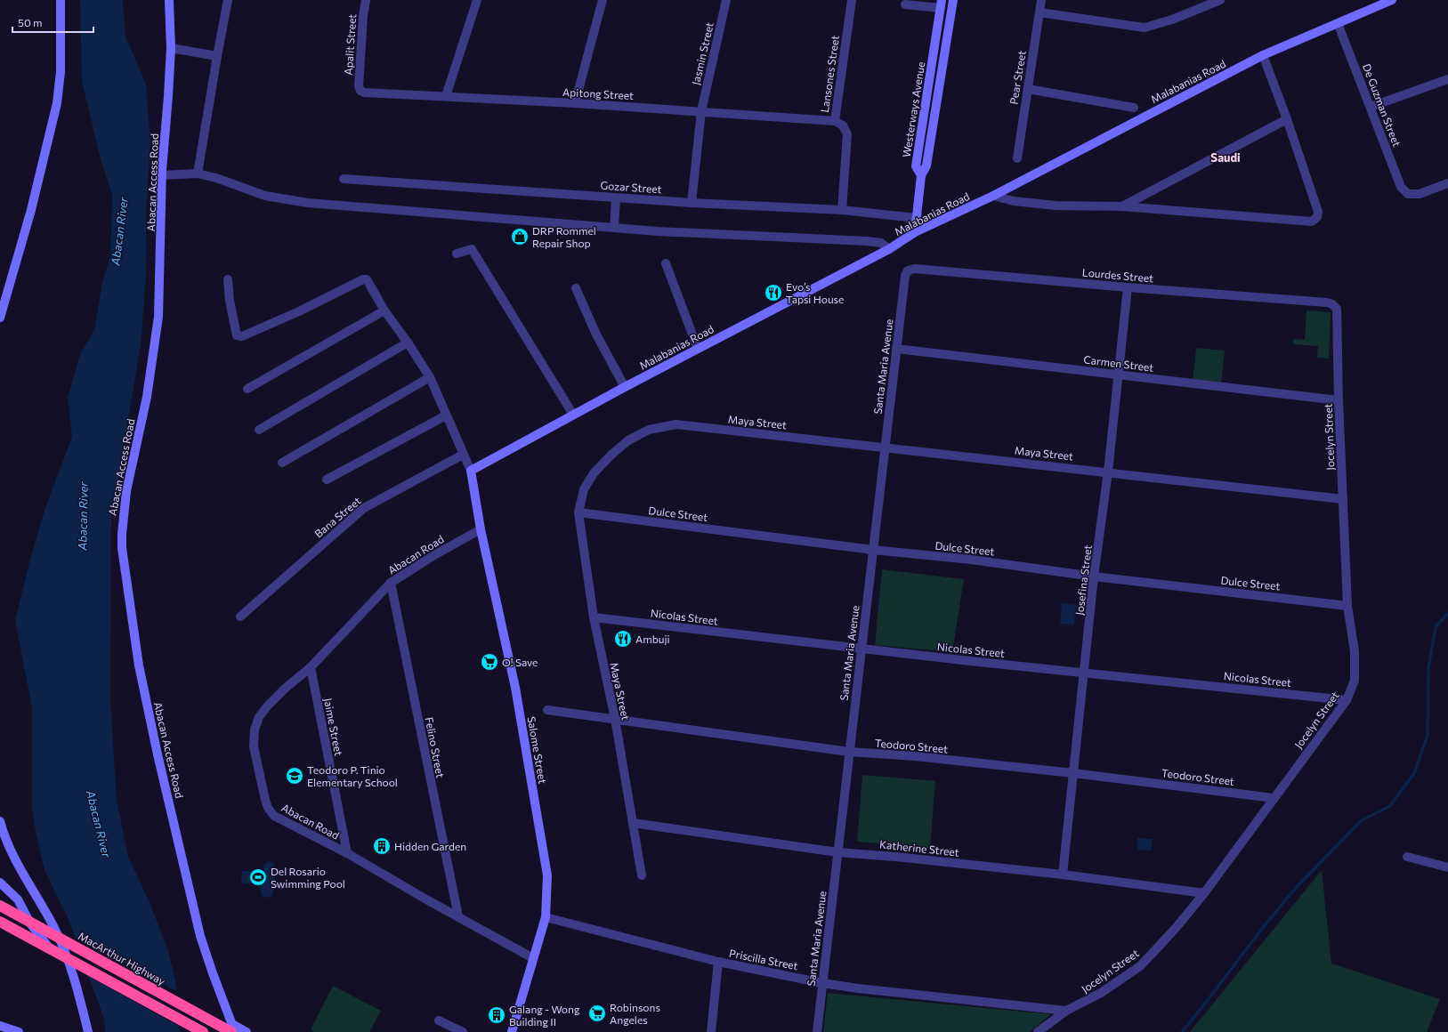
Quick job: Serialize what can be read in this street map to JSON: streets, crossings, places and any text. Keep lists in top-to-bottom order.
{
  "streets": {
    "highway": ["MacArthur Highway"],
    "street": [
      "Apalit Street",
      "Jasmin Street",
      "Lansones Street",
      "Pear Street",
      "Malabanias Road",
      "Apitong Street",
      "De Guzman Street",
      "Westerways Avenue",
      "Abacan Access Road",
      "Gozar Street",
      "Lourdes Street",
      "Carmen Street",
      "Santa Maria Avenue",
      "Maya Street",
      "Jocelyn Street",
      "Dulce Street",
      "Bana Street",
      "Abacan Road",
      "Josefina Street",
      "Nicolas Street",
      "Jaime Street",
      "Teodoro Street",
      "Felino Street",
      "Salome Street",
      "Katherine Street",
      "Priscilla Street"
    ]
  },
  "crossings": [
    ["Apalit Street", "Apitong Street"],
    ["Jasmin Street", "Apitong Street"],
    ["Jasmin Street", "Gozar Street"],
    ["Lansones Street", "Apitong Street"],
    ["Lansones Street", "Gozar Street"],
    ["Malabanias Road", "De Guzman Street"],
    ["Malabanias Road", "Westerways Avenue"],
    ["Malabanias Road", "Salome Street"],
    ["Westerways Avenue", "Gozar Street"],
    ["Abacan Access Road", "MacArthur Highway"],
    ["Lourdes Street", "Santa Maria Avenue"],
    ["Lourdes Street", "Jocelyn Street"],
    ["Lourdes Street", "Josefina Street"],
    ["Carmen Street", "Santa Maria Avenue"],
    ["Carmen Street", "Jocelyn Street"],
    ["Carmen Street", "Josefina Street"],
    ["Santa Maria Avenue", "Maya Street"],
    ["Santa Maria Avenue", "Dulce Street"],
    ["Santa Maria Avenue", "Nicolas Street"],
    ["Santa Maria Avenue", "Teodoro Street"],
    ["Santa Maria Avenue", "Katherine Street"],
    ["Santa Maria Avenue", "Priscilla Street"],
    ["Maya Street", "Jocelyn Street"],
    ["Maya Street", "Dulce Street"],
    ["Maya Street", "Josefina Street"],
    ["Maya Street", "Nicolas Street"],
    ["Maya Street", "Teodoro Street"],
    ["Maya Street", "Katherine Street"],
    ["Jocelyn Street", "Dulce Street"],
    ["Jocelyn Street", "Nicolas Street"],
    ["Jocelyn Street", "Teodoro Street"],
    ["Jocelyn Street", "Katherine Street"],
    ["Jocelyn Street", "Priscilla Street"],
    ["Dulce Street", "Josefina Street"],
    ["Abacan Road", "Jaime Street"],
    ["Abacan Road", "Felino Street"],
    ["Abacan Road", "Salome Street"],
    ["Josefina Street", "Nicolas Street"],
    ["Josefina Street", "Teodoro Street"],
    ["Josefina Street", "Katherine Street"],
    ["Salome Street", "Priscilla Street"]
  ],
  "districts": ["Saudi"],
  "water": ["Abacan River"],
  "places": {
    "shop": ["DRP Rommel Repair Shop"],
    "restaurant": ["Evo’s Tapsi House", "Ambuji"],
    "supermarket": ["O! Save", "Robinsons Angeles"],
    "school or university": ["Teodoro P. Tinio Elementary School"],
    "building": ["Hidden Garden", "Galang - Wong Building II"],
    "sports": ["Del Rosario Swimming Pool"]
  },
  "scale_bar": "50 m"
}
